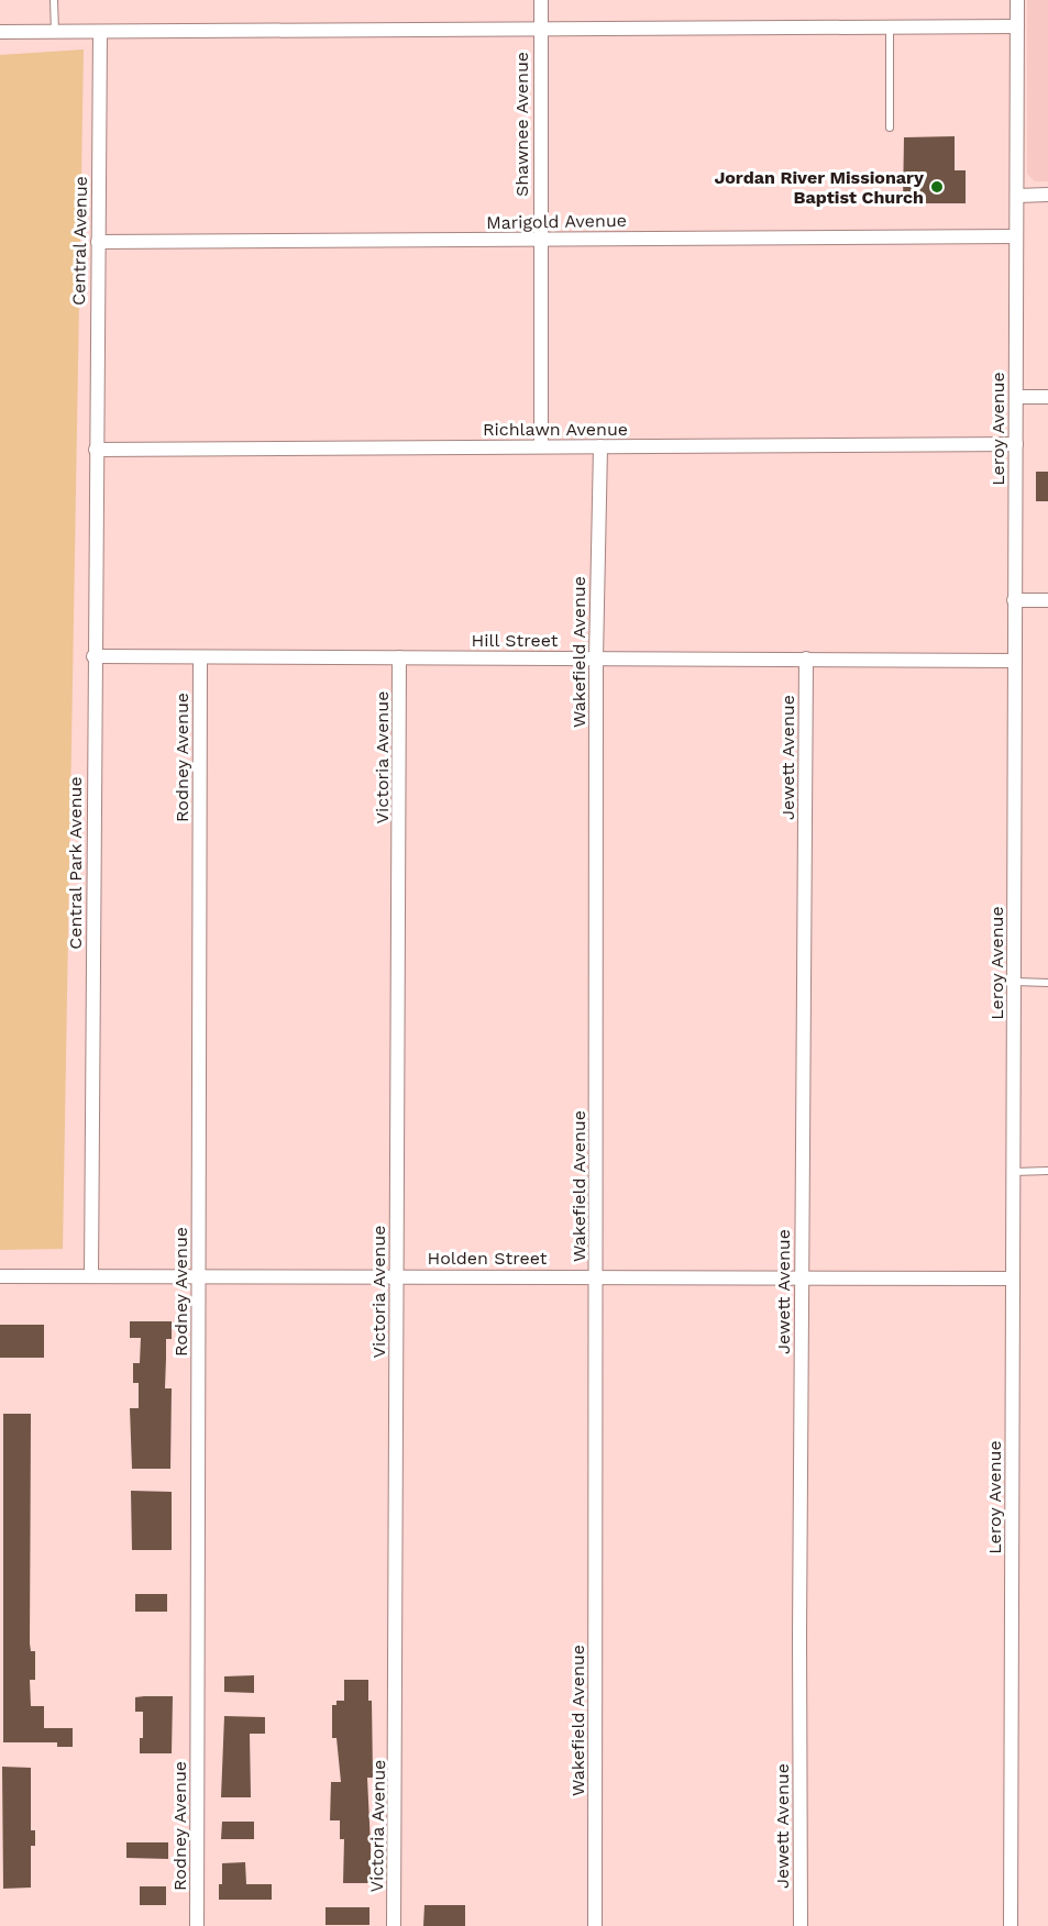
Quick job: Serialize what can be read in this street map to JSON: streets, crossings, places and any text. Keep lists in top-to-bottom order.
{
  "streets": {
    "street": [
      "Shawnee Avenue",
      "Marigold Avenue",
      "Central Avenue",
      "Richlawn Avenue",
      "Leroy Avenue",
      "Hill Street",
      "Wakefield Avenue",
      "Rodney Avenue",
      "Victoria Avenue",
      "Jewett Avenue",
      "Central Park Avenue",
      "Holden Street"
    ]
  },
  "crossings": [
    ["Shawnee Avenue", "Marigold Avenue"],
    ["Shawnee Avenue", "Richlawn Avenue"],
    ["Marigold Avenue", "Central Avenue"],
    ["Marigold Avenue", "Leroy Avenue"],
    ["Central Avenue", "Richlawn Avenue"],
    ["Central Avenue", "Central Park Avenue"],
    ["Richlawn Avenue", "Leroy Avenue"],
    ["Richlawn Avenue", "Wakefield Avenue"],
    ["Richlawn Avenue", "Central Park Avenue"],
    ["Leroy Avenue", "Hill Street"],
    ["Leroy Avenue", "Holden Street"],
    ["Hill Street", "Wakefield Avenue"],
    ["Hill Street", "Rodney Avenue"],
    ["Hill Street", "Victoria Avenue"],
    ["Hill Street", "Jewett Avenue"],
    ["Hill Street", "Central Park Avenue"],
    ["Wakefield Avenue", "Holden Street"],
    ["Rodney Avenue", "Holden Street"],
    ["Victoria Avenue", "Holden Street"],
    ["Jewett Avenue", "Holden Street"],
    ["Central Park Avenue", "Holden Street"]
  ],
  "places": ["Jordan River Missionary Baptist Church"]
}
